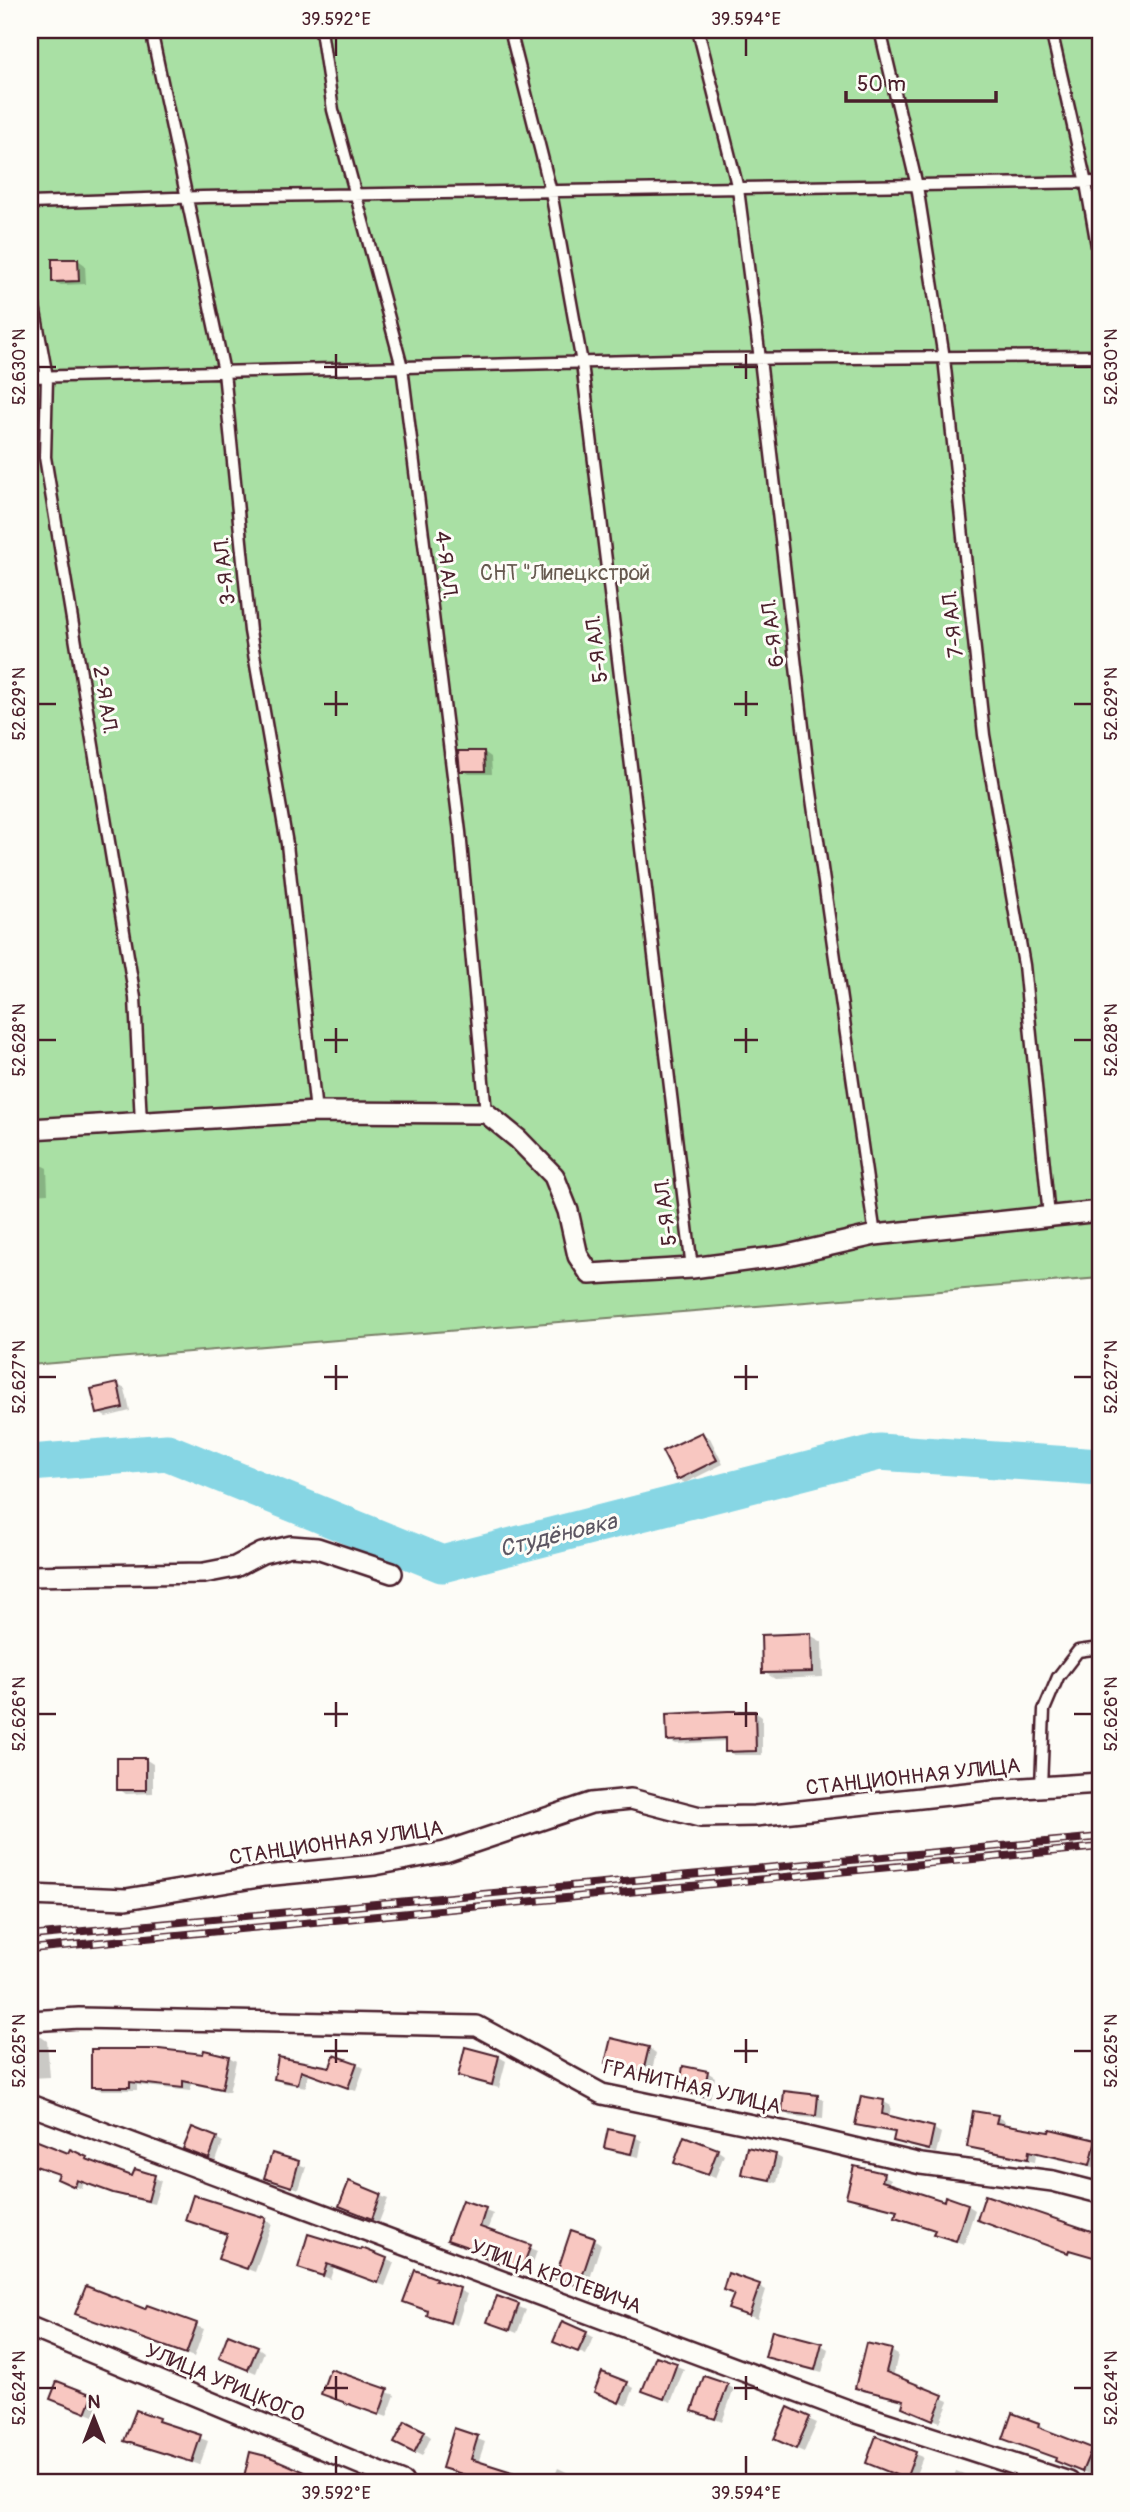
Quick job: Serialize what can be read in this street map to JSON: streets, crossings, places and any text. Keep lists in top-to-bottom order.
{
  "streets": {
    "street": [
      "СТАНЦИОННАЯ УЛИЦА",
      "ГРАНИТНАЯ УЛИЦА",
      "УЛИЦА КРОТЕВИЧА",
      "УЛИЦА УРИЦКОГО"
    ],
    "lane": [
      "4-Я АЛ.",
      "3-Я АЛ.",
      "7-Я АЛ.",
      "6-Я АЛ.",
      "5-Я АЛ.",
      "2-Я АЛ."
    ]
  },
  "water": ["Студёновка"],
  "parks": ["СНТ \"Липецкстрой"],
  "scale_bar": "50 m",
  "north": "top",
  "coordinates": [
    "39.592°E",
    "39.594°E",
    "52.630°N",
    "52.629°N",
    "52.628°N",
    "52.627°N",
    "52.626°N",
    "52.625°N",
    "52.624°N"
  ]
}
